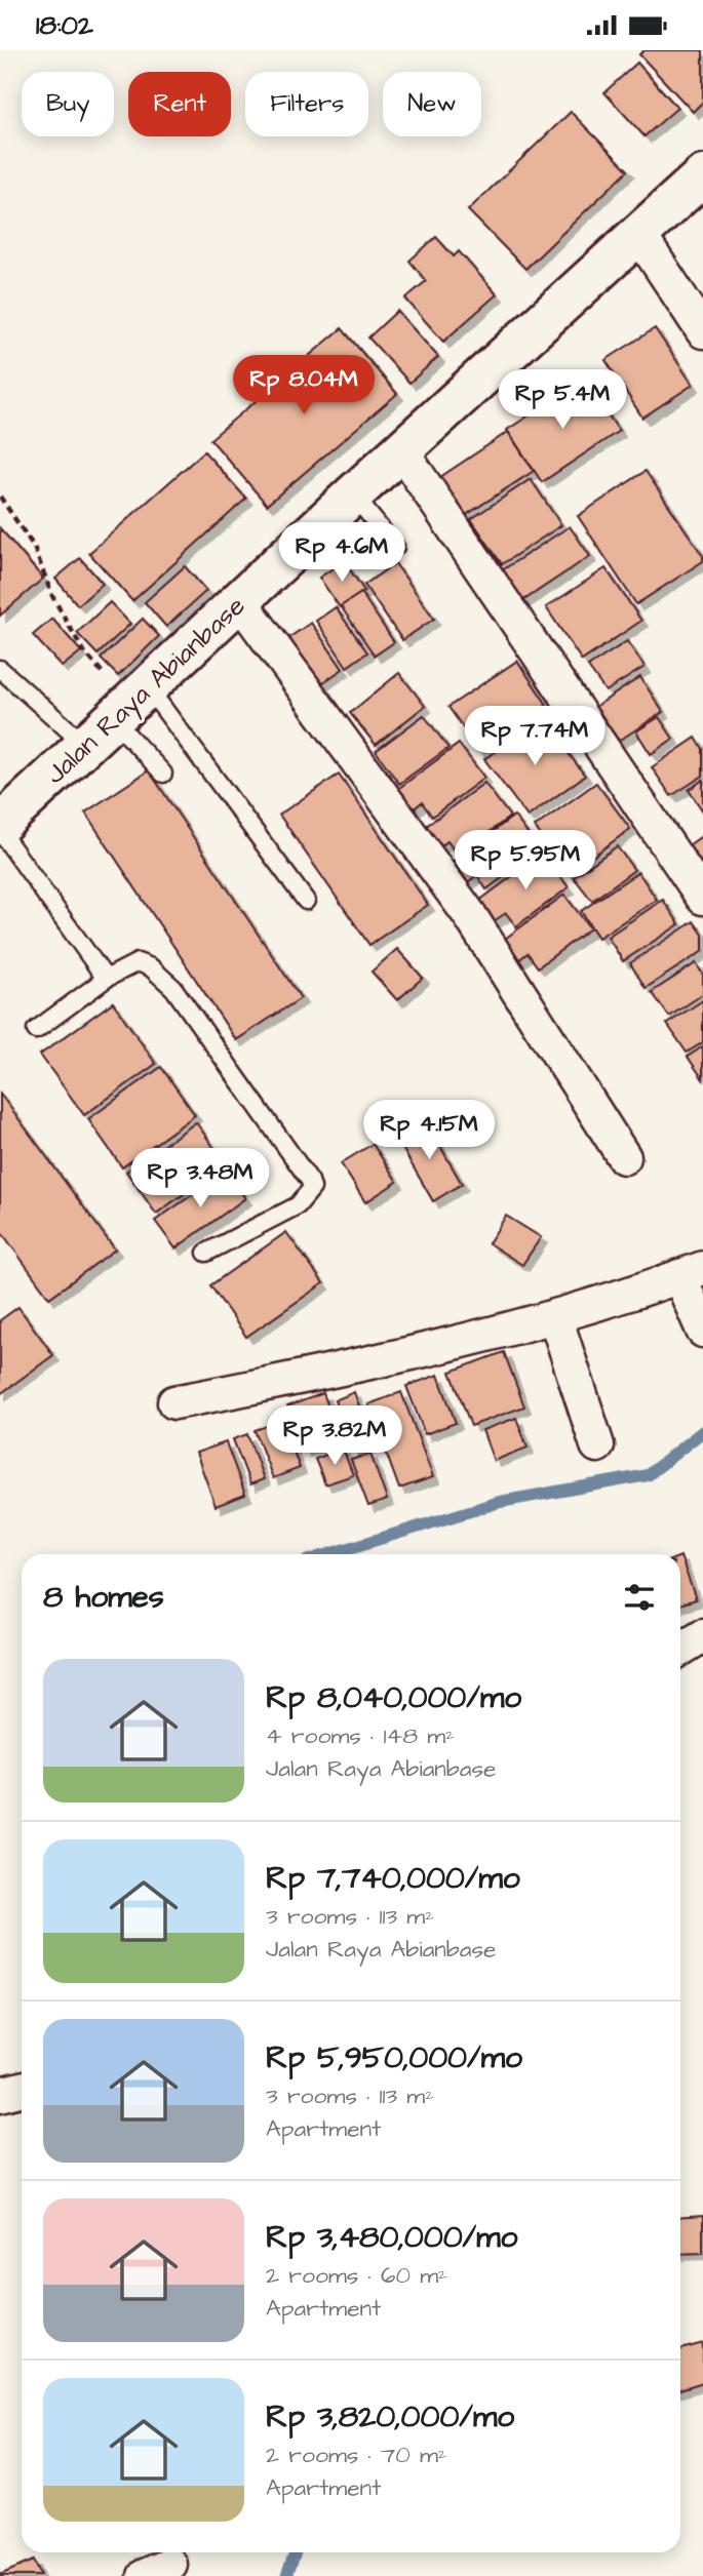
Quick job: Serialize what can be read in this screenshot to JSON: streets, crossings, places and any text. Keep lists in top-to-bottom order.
{
  "streets": {
    "main road": ["Jalan Raya Abianbase"]
  },
  "page": {
    "status": "18:02",
    "chip": [
      "Buy",
      "Rent",
      "Filters",
      "New"
    ],
    "price": [
      "Rp 8.04M",
      "Rp 5.4M",
      "Rp 4.6M",
      "Rp 7.74M",
      "Rp 5.95M",
      "Rp 4.15M",
      "Rp 3.48M",
      "Rp 3.82M"
    ],
    "heading": "8 homes",
    "list": [
      {
        "name": "Rp 8,040,000/mo",
        "note": "4 rooms · 148 m² · Jalan Raya Abianbase"
      },
      {
        "name": "Rp 7,740,000/mo",
        "note": "3 rooms · 113 m² · Jalan Raya Abianbase"
      },
      {
        "name": "Rp 5,950,000/mo",
        "note": "3 rooms · 113 m² · Apartment"
      },
      {
        "name": "Rp 3,480,000/mo",
        "note": "2 rooms · 60 m² · Apartment"
      },
      {
        "name": "Rp 3,820,000/mo",
        "note": "2 rooms · 70 m² · Apartment"
      }
    ]
  }
}
